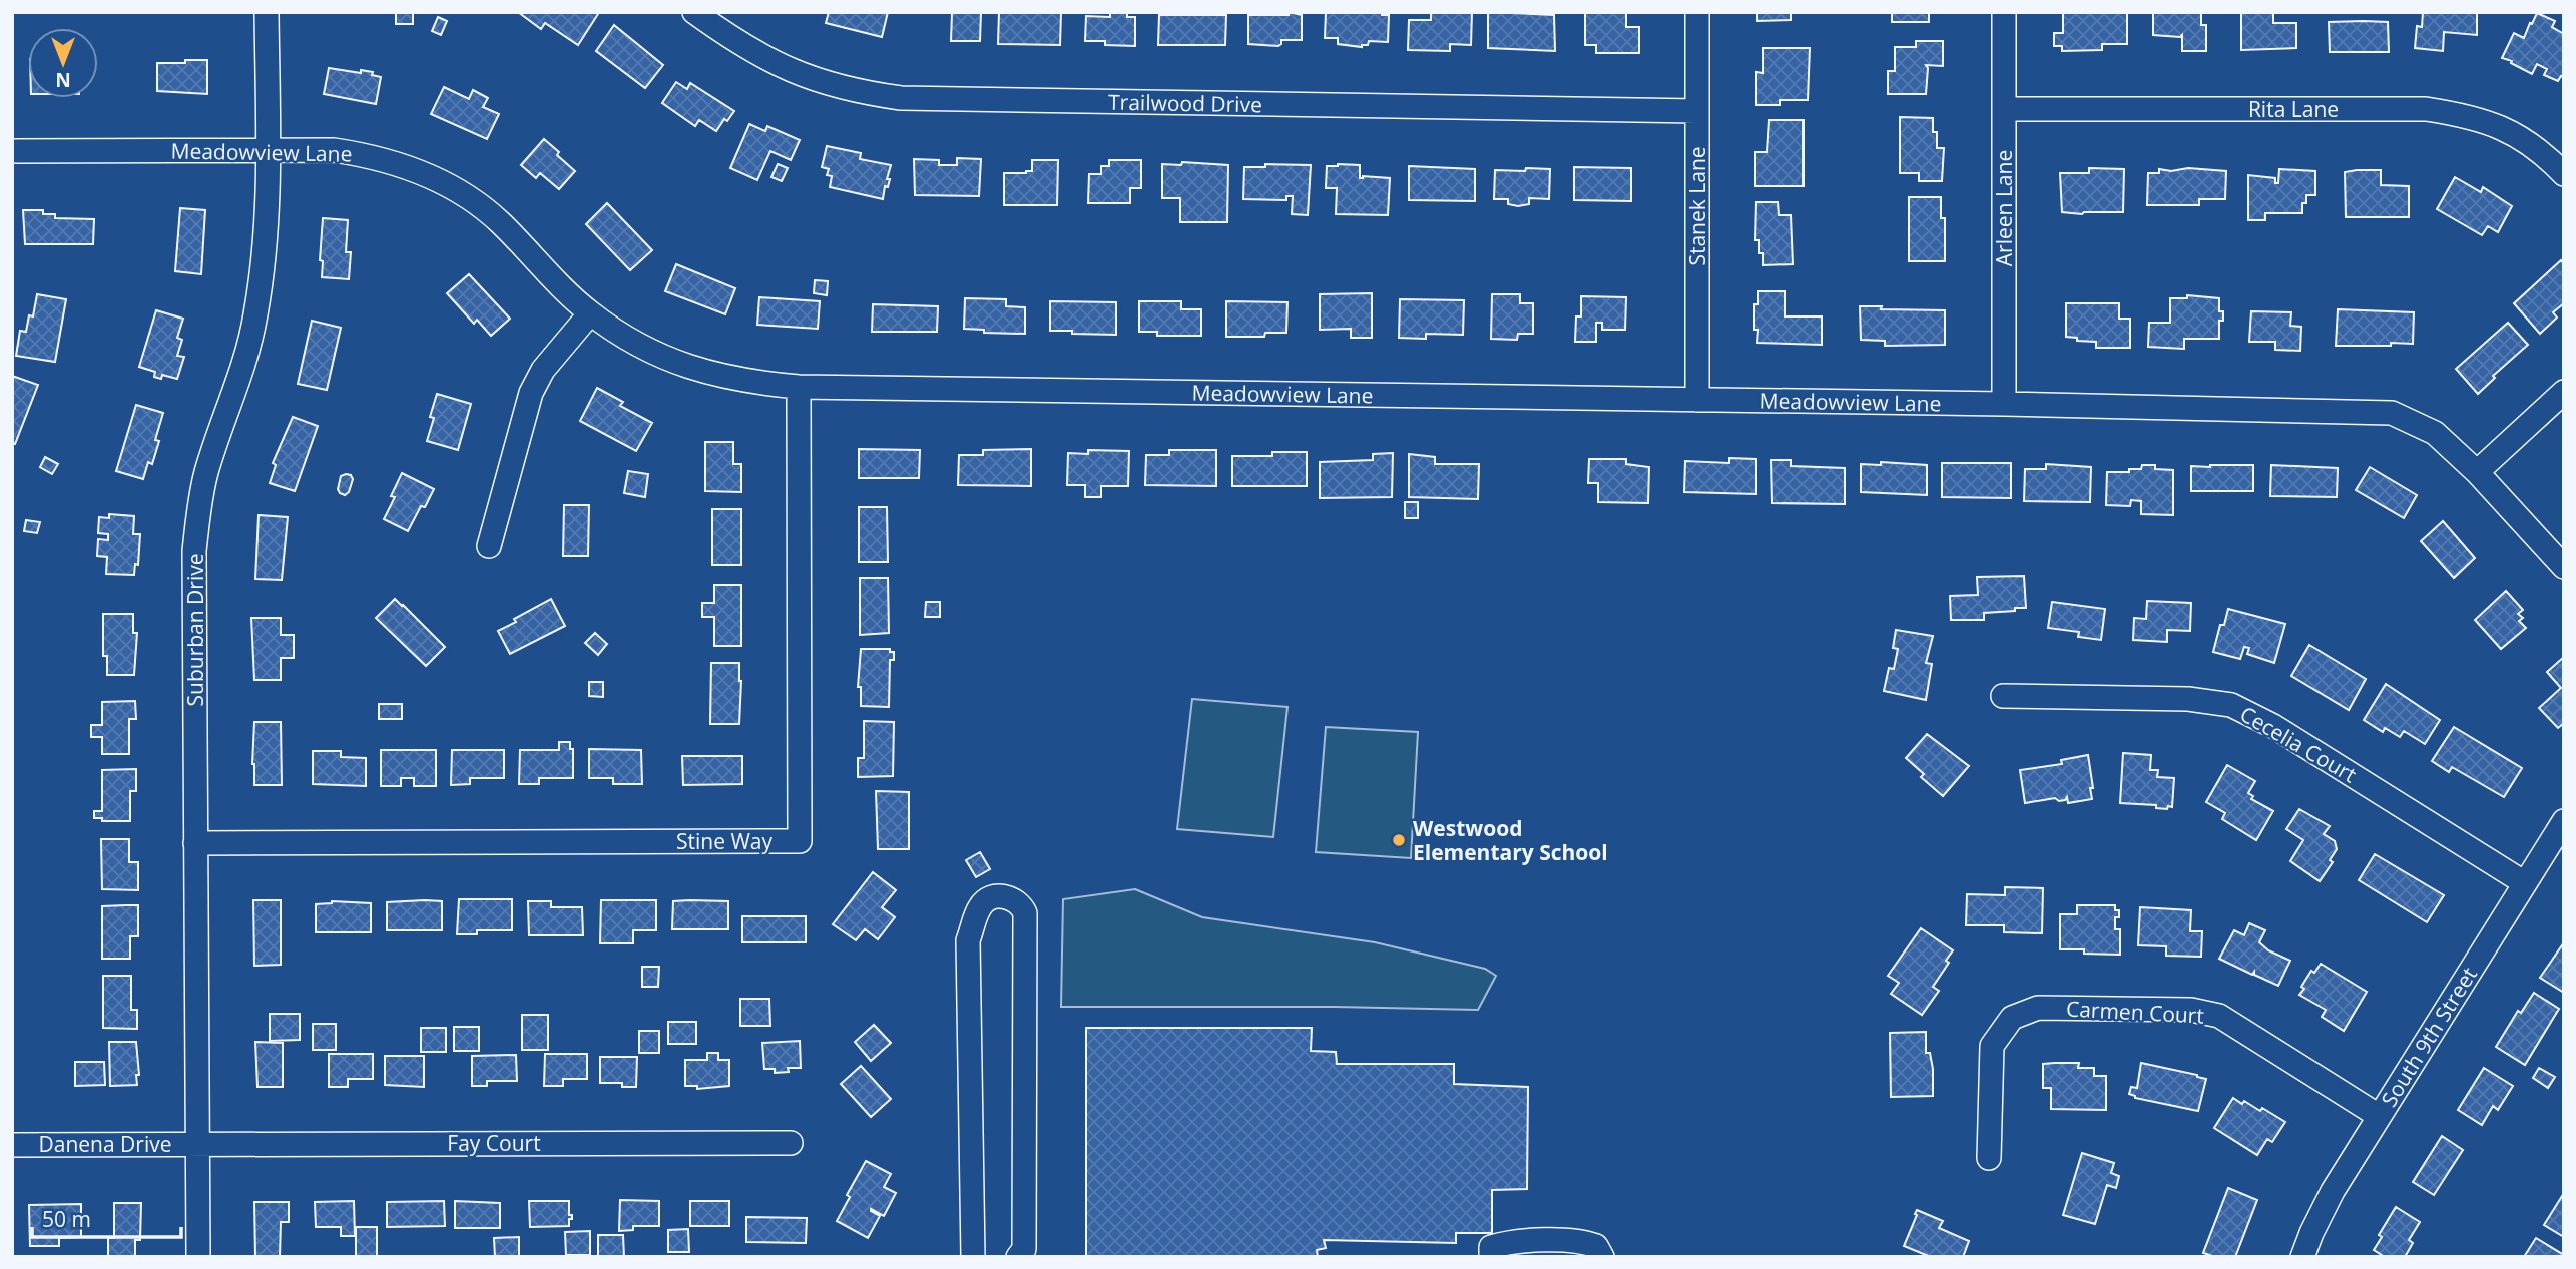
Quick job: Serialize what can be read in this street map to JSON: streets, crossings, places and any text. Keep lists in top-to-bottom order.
{
  "streets": {
    "street": [
      "Trailwood Drive",
      "Rita Lane",
      "Meadowview Lane",
      "Stanek Lane",
      "Arleen Lane",
      "Suburban Drive",
      "Cecelia Court",
      "Stine Way",
      "Carmen Court",
      "South 9th Street",
      "Fay Court",
      "Danena Drive"
    ]
  },
  "crossings": [
    ["Trailwood Drive", "Stanek Lane"],
    ["Rita Lane", "Arleen Lane"],
    ["Meadowview Lane", "Stanek Lane"],
    ["Meadowview Lane", "Arleen Lane"],
    ["Meadowview Lane", "Suburban Drive"],
    ["Meadowview Lane", "Stine Way"],
    ["Suburban Drive", "Stine Way"],
    ["Suburban Drive", "Fay Court"],
    ["Suburban Drive", "Danena Drive"],
    ["Cecelia Court", "South 9th Street"],
    ["Carmen Court", "South 9th Street"],
    ["Fay Court", "Danena Drive"]
  ],
  "places": ["Westwood Elementary School"],
  "scale_bar": "50 m",
  "north": "bottom"
}
